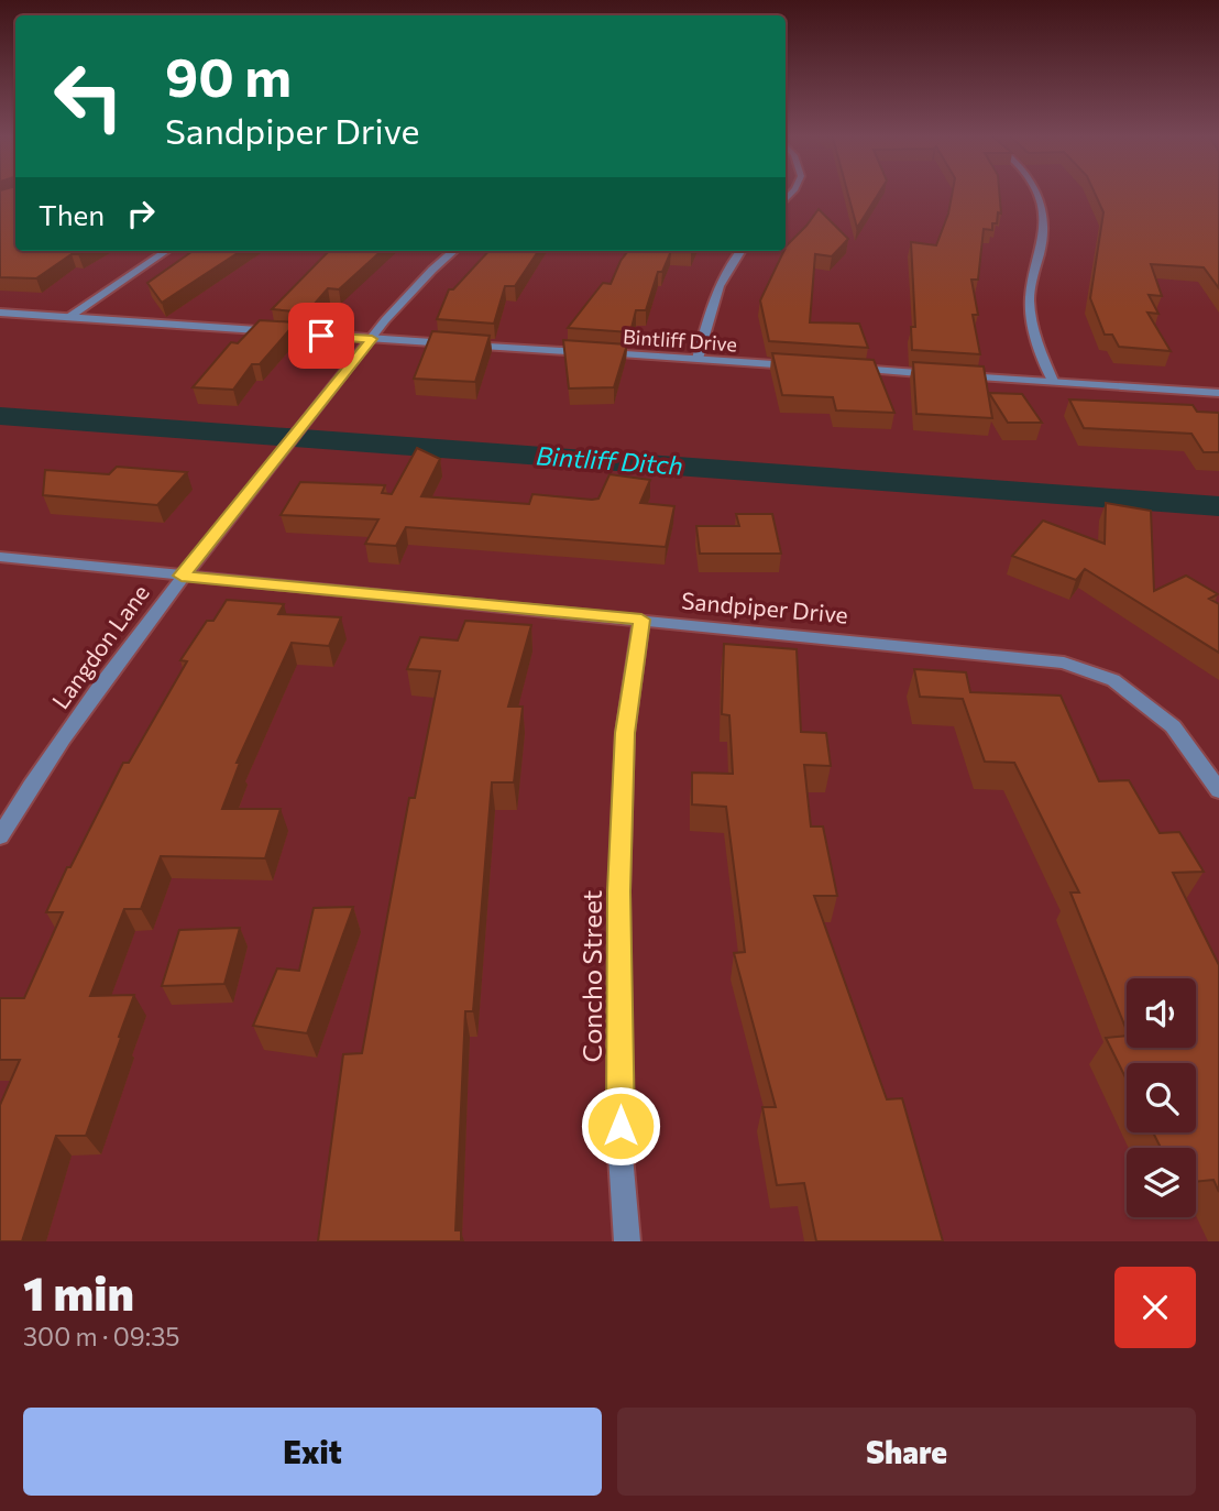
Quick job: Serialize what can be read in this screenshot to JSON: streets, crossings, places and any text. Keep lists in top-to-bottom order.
{
  "streets": {
    "street": [
      "Bintliff Drive",
      "Sandpiper Drive",
      "Langdon Lane",
      "Concho Street"
    ]
  },
  "crossings": [
    ["Bintliff Drive", "Langdon Lane"],
    ["Sandpiper Drive", "Langdon Lane"],
    ["Sandpiper Drive", "Concho Street"]
  ],
  "water": ["Bintliff Ditch"],
  "page": {
    "turn": ["90 m", "Sandpiper Drive"],
    "then": "Then",
    "heading": ["1 min", "300 m · 09:35"],
    "buttons": ["Exit", "Share"]
  }
}
